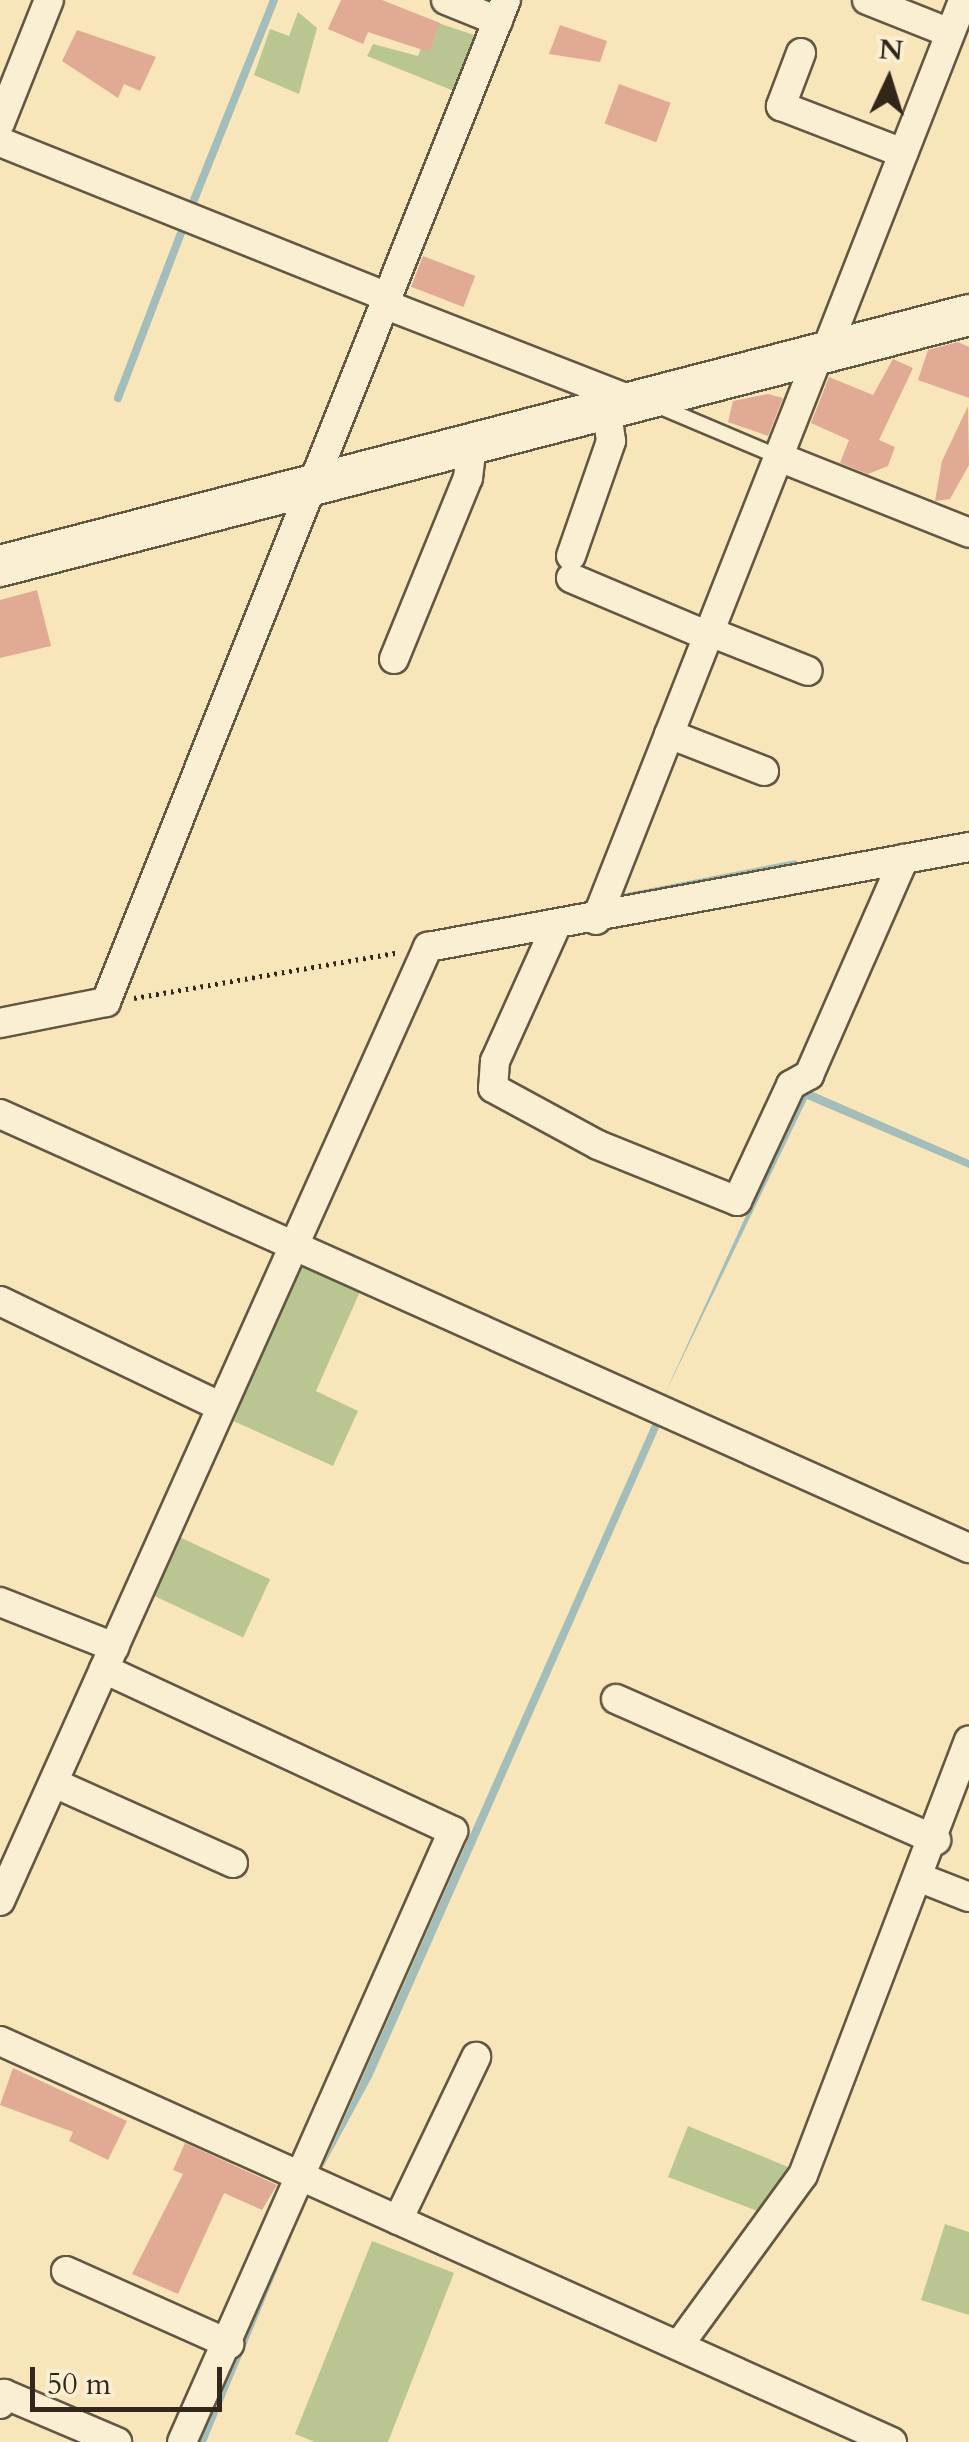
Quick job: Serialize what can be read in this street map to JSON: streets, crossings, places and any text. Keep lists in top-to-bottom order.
{
  "scale_bar": "50 m",
  "north": "top"
}
